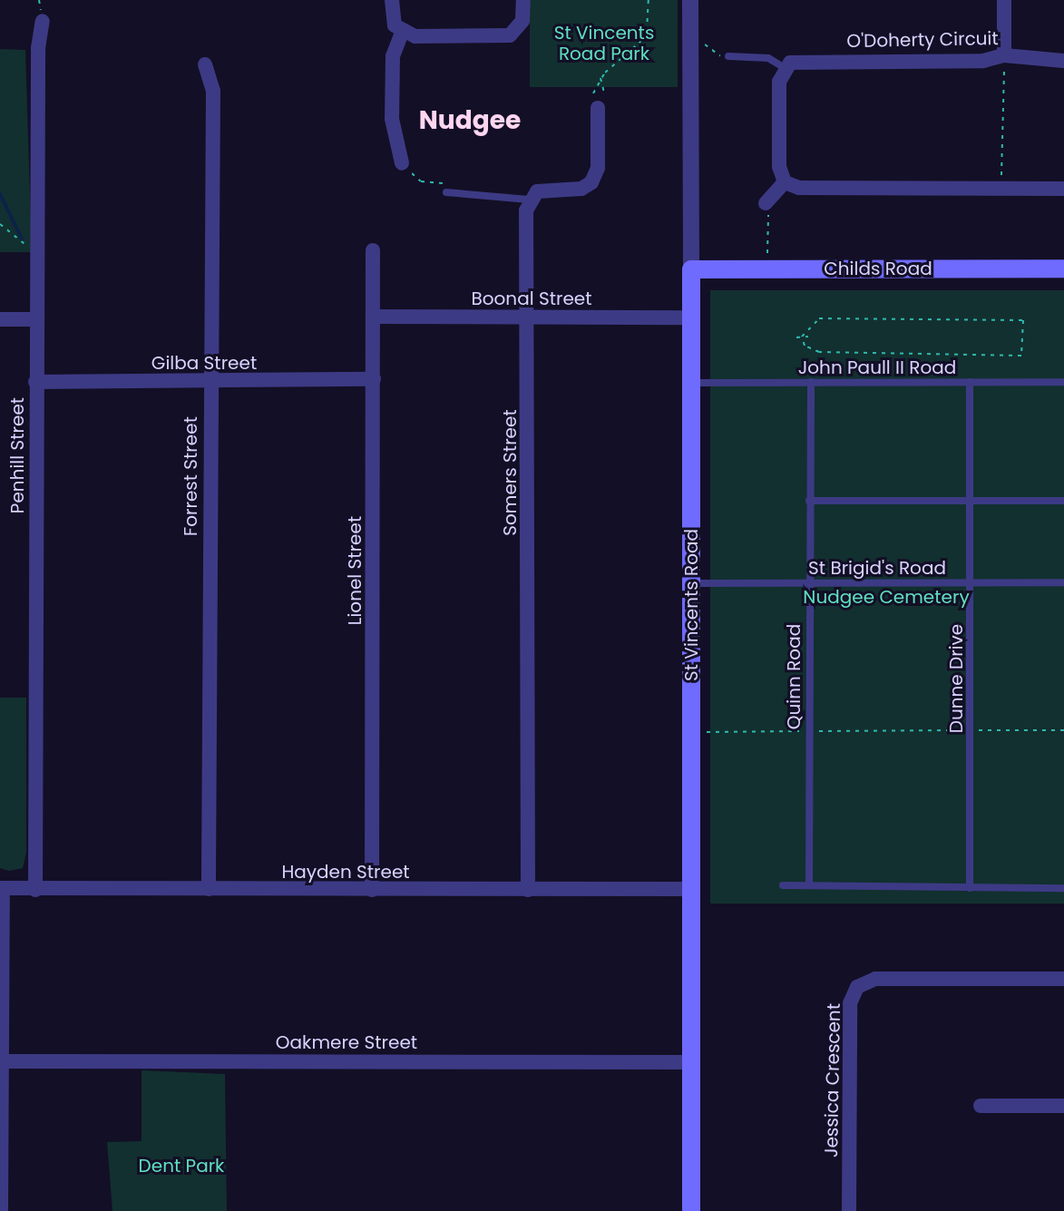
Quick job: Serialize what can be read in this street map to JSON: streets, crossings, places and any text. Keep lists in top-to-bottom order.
{
  "streets": {
    "main road": ["Childs Road", "St Vincents Road"],
    "street": [
      "O'Doherty Circuit",
      "Boonal Street",
      "Gilba Street",
      "Penhill Street",
      "Somers Street",
      "Forrest Street",
      "Lionel Street",
      "Hayden Street",
      "Oakmere Street",
      "Jessica Crescent"
    ],
    "lane": [
      "John Paull II Road",
      "St Brigid's Road",
      "Quinn Road",
      "Dunne Drive"
    ]
  },
  "crossings": [
    ["Childs Road", "St Vincents Road"],
    ["Boonal Street", "Somers Street"],
    ["Boonal Street", "Lionel Street"],
    ["Boonal Street", "St Vincents Road"],
    ["Gilba Street", "Penhill Street"],
    ["Gilba Street", "Forrest Street"],
    ["Gilba Street", "Lionel Street"],
    ["John Paull II Road", "St Vincents Road"],
    ["John Paull II Road", "Quinn Road"],
    ["John Paull II Road", "Dunne Drive"],
    ["Penhill Street", "Hayden Street"],
    ["Somers Street", "Hayden Street"],
    ["Forrest Street", "Hayden Street"],
    ["St Brigid's Road", "St Vincents Road"],
    ["St Brigid's Road", "Quinn Road"],
    ["St Brigid's Road", "Dunne Drive"],
    ["Lionel Street", "Hayden Street"],
    ["St Vincents Road", "Hayden Street"],
    ["St Vincents Road", "Oakmere Street"]
  ],
  "districts": ["Nudgee"],
  "parks": ["St Vincents Road Park", "Nudgee Cemetery", "Dent Park"]
}
